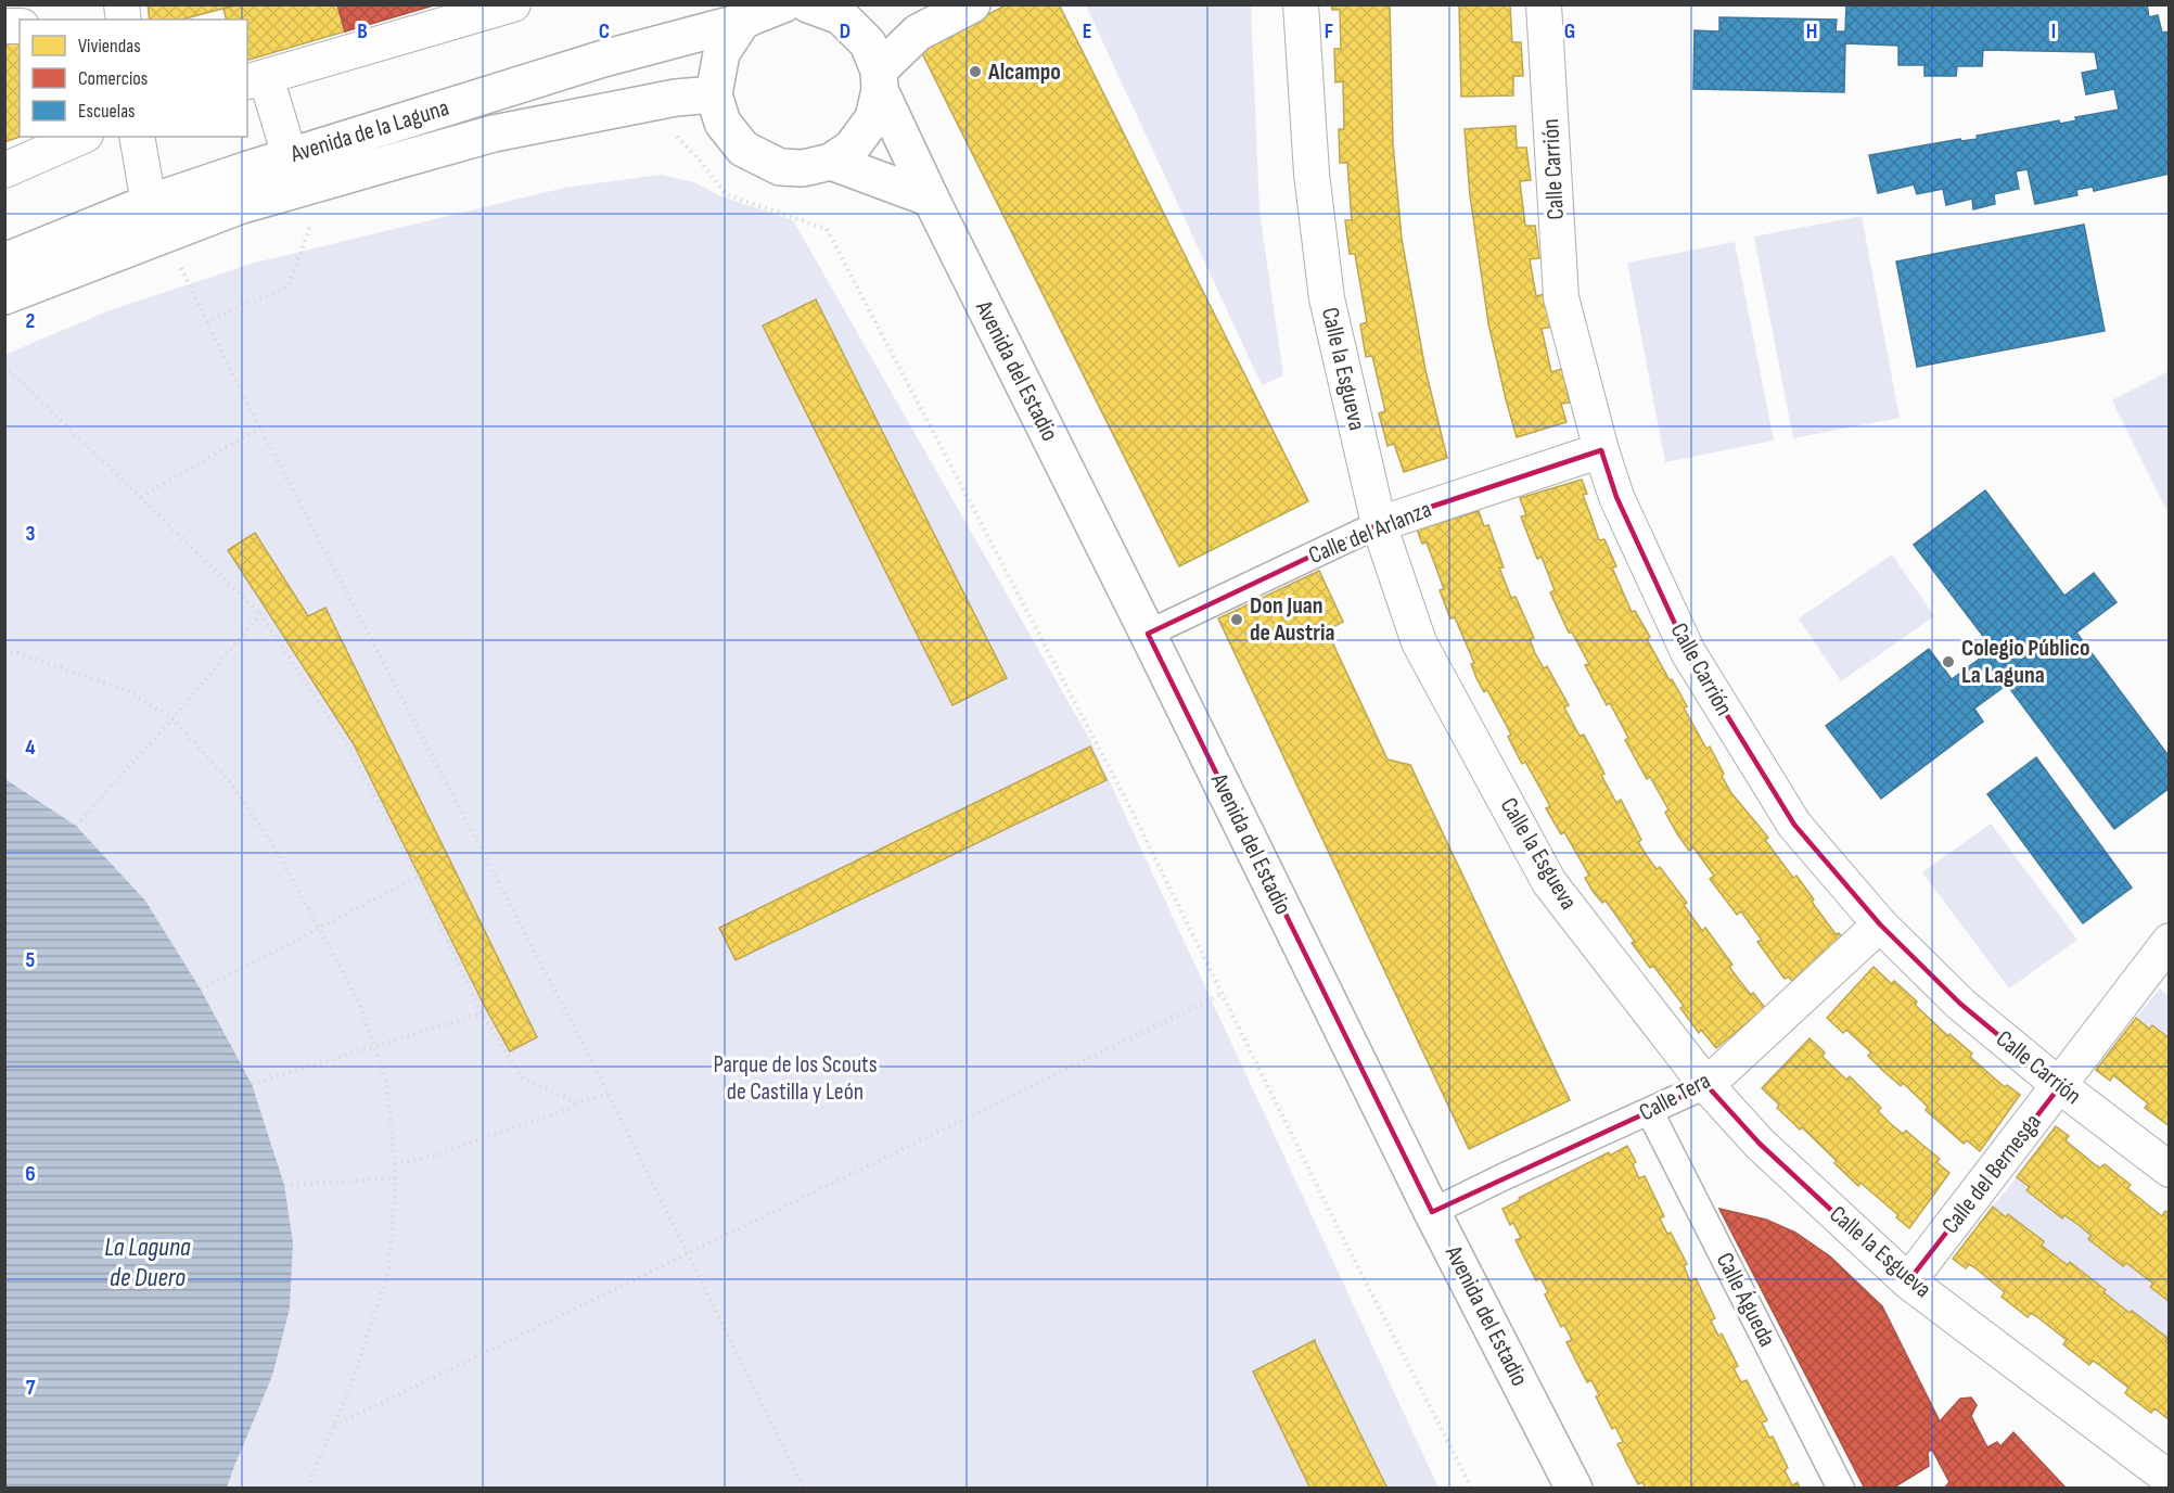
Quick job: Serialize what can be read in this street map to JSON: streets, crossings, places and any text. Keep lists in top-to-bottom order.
{
  "streets": {
    "street": [
      "Avenida de la Laguna",
      "Calle Carrión",
      "Calle la Esgueva",
      "Avenida del Estadio",
      "Calle del Arlanza",
      "Calle Tera",
      "Calle del Bernesga",
      "Calle Águeda"
    ]
  },
  "crossings": [
    ["Calle Carrión", "Calle del Arlanza"],
    ["Calle Carrión", "Calle Tera"],
    ["Calle Carrión", "Calle del Bernesga"],
    ["Calle la Esgueva", "Calle del Arlanza"],
    ["Calle la Esgueva", "Calle Tera"],
    ["Calle la Esgueva", "Calle del Bernesga"],
    ["Avenida del Estadio", "Calle del Arlanza"],
    ["Avenida del Estadio", "Calle Tera"],
    ["Calle Tera", "Calle Águeda"]
  ],
  "water": ["La Laguna de Duero"],
  "parks": ["Parque de los Scouts de Castilla y León"],
  "places": ["Alcampo", "Don Juan de Austria", "Colegio Público La Laguna"],
  "legend": ["Viviendas", "Comercios", "Escuelas"],
  "grid": {
    "columns": [
      "B",
      "C",
      "D",
      "E",
      "F",
      "G",
      "H",
      "I"
    ],
    "rows": [
      "2",
      "3",
      "4",
      "5",
      "6",
      "7"
    ]
  }
}
